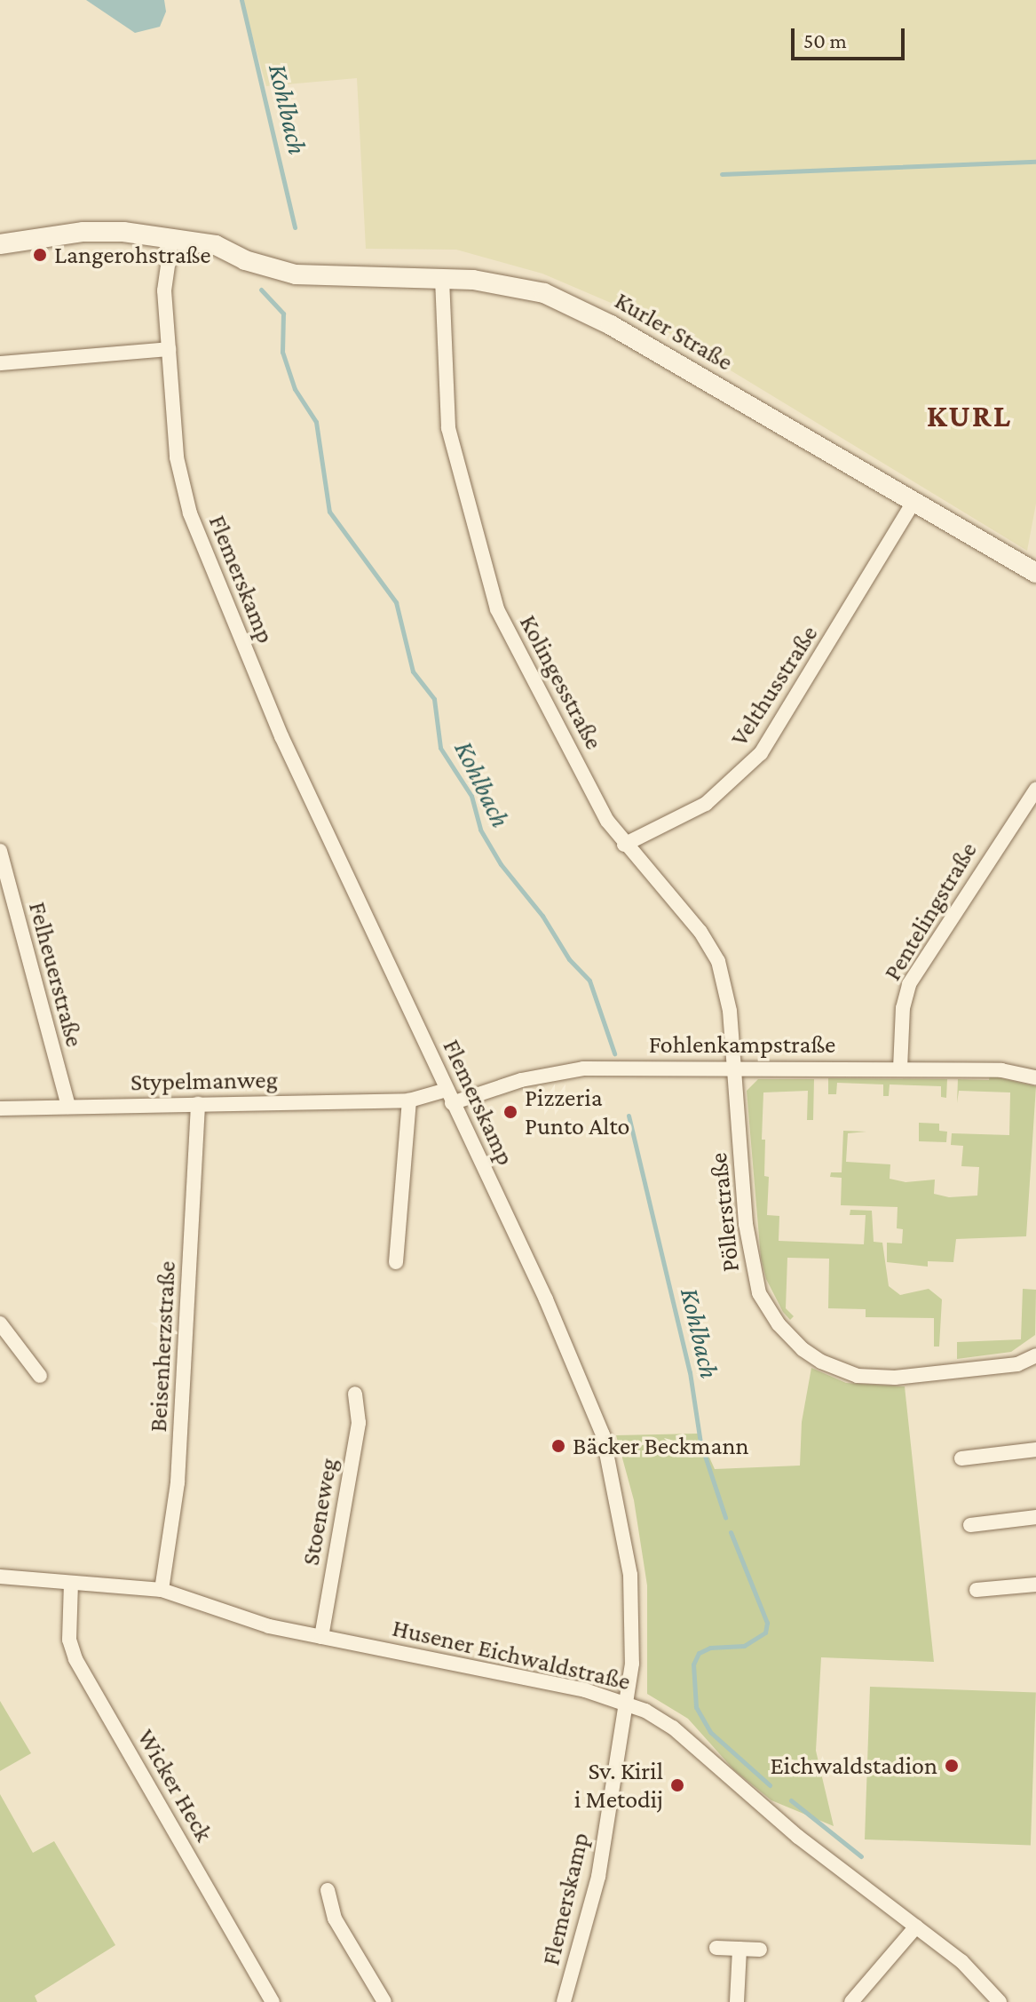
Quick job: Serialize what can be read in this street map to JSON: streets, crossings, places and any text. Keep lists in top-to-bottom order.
{
  "streets": {
    "main road": ["Kurler Straße"],
    "street": [
      "Flemerskamp",
      "Kolingesstraße",
      "Velthusstraße",
      "Pentelingstraße",
      "Felheuerstraße",
      "Fohlenkampstraße",
      "Stypelmanweg",
      "Pöllerstraße",
      "Beisenherzstraße",
      "Stoeneweg",
      "Husener Eichwaldstraße",
      "Wicker Heck"
    ]
  },
  "crossings": [
    ["Kurler Straße", "Flemerskamp"],
    ["Kurler Straße", "Kolingesstraße"],
    ["Kurler Straße", "Velthusstraße"],
    ["Flemerskamp", "Fohlenkampstraße"],
    ["Flemerskamp", "Stypelmanweg"],
    ["Flemerskamp", "Husener Eichwaldstraße"],
    ["Kolingesstraße", "Velthusstraße"],
    ["Kolingesstraße", "Fohlenkampstraße"],
    ["Kolingesstraße", "Pöllerstraße"],
    ["Pentelingstraße", "Fohlenkampstraße"],
    ["Felheuerstraße", "Stypelmanweg"],
    ["Fohlenkampstraße", "Stypelmanweg"],
    ["Fohlenkampstraße", "Pöllerstraße"],
    ["Stypelmanweg", "Beisenherzstraße"],
    ["Beisenherzstraße", "Husener Eichwaldstraße"],
    ["Stoeneweg", "Husener Eichwaldstraße"],
    ["Husener Eichwaldstraße", "Wicker Heck"]
  ],
  "districts": ["KURL"],
  "water": ["Kohlbach"],
  "places": [
    "Langerohstraße",
    "Pizzeria Punto Alto",
    "Bäcker Beckmann",
    "Eichwaldstadion",
    "Sv. Kiril i Metodij"
  ],
  "scale_bar": "50 m"
}
